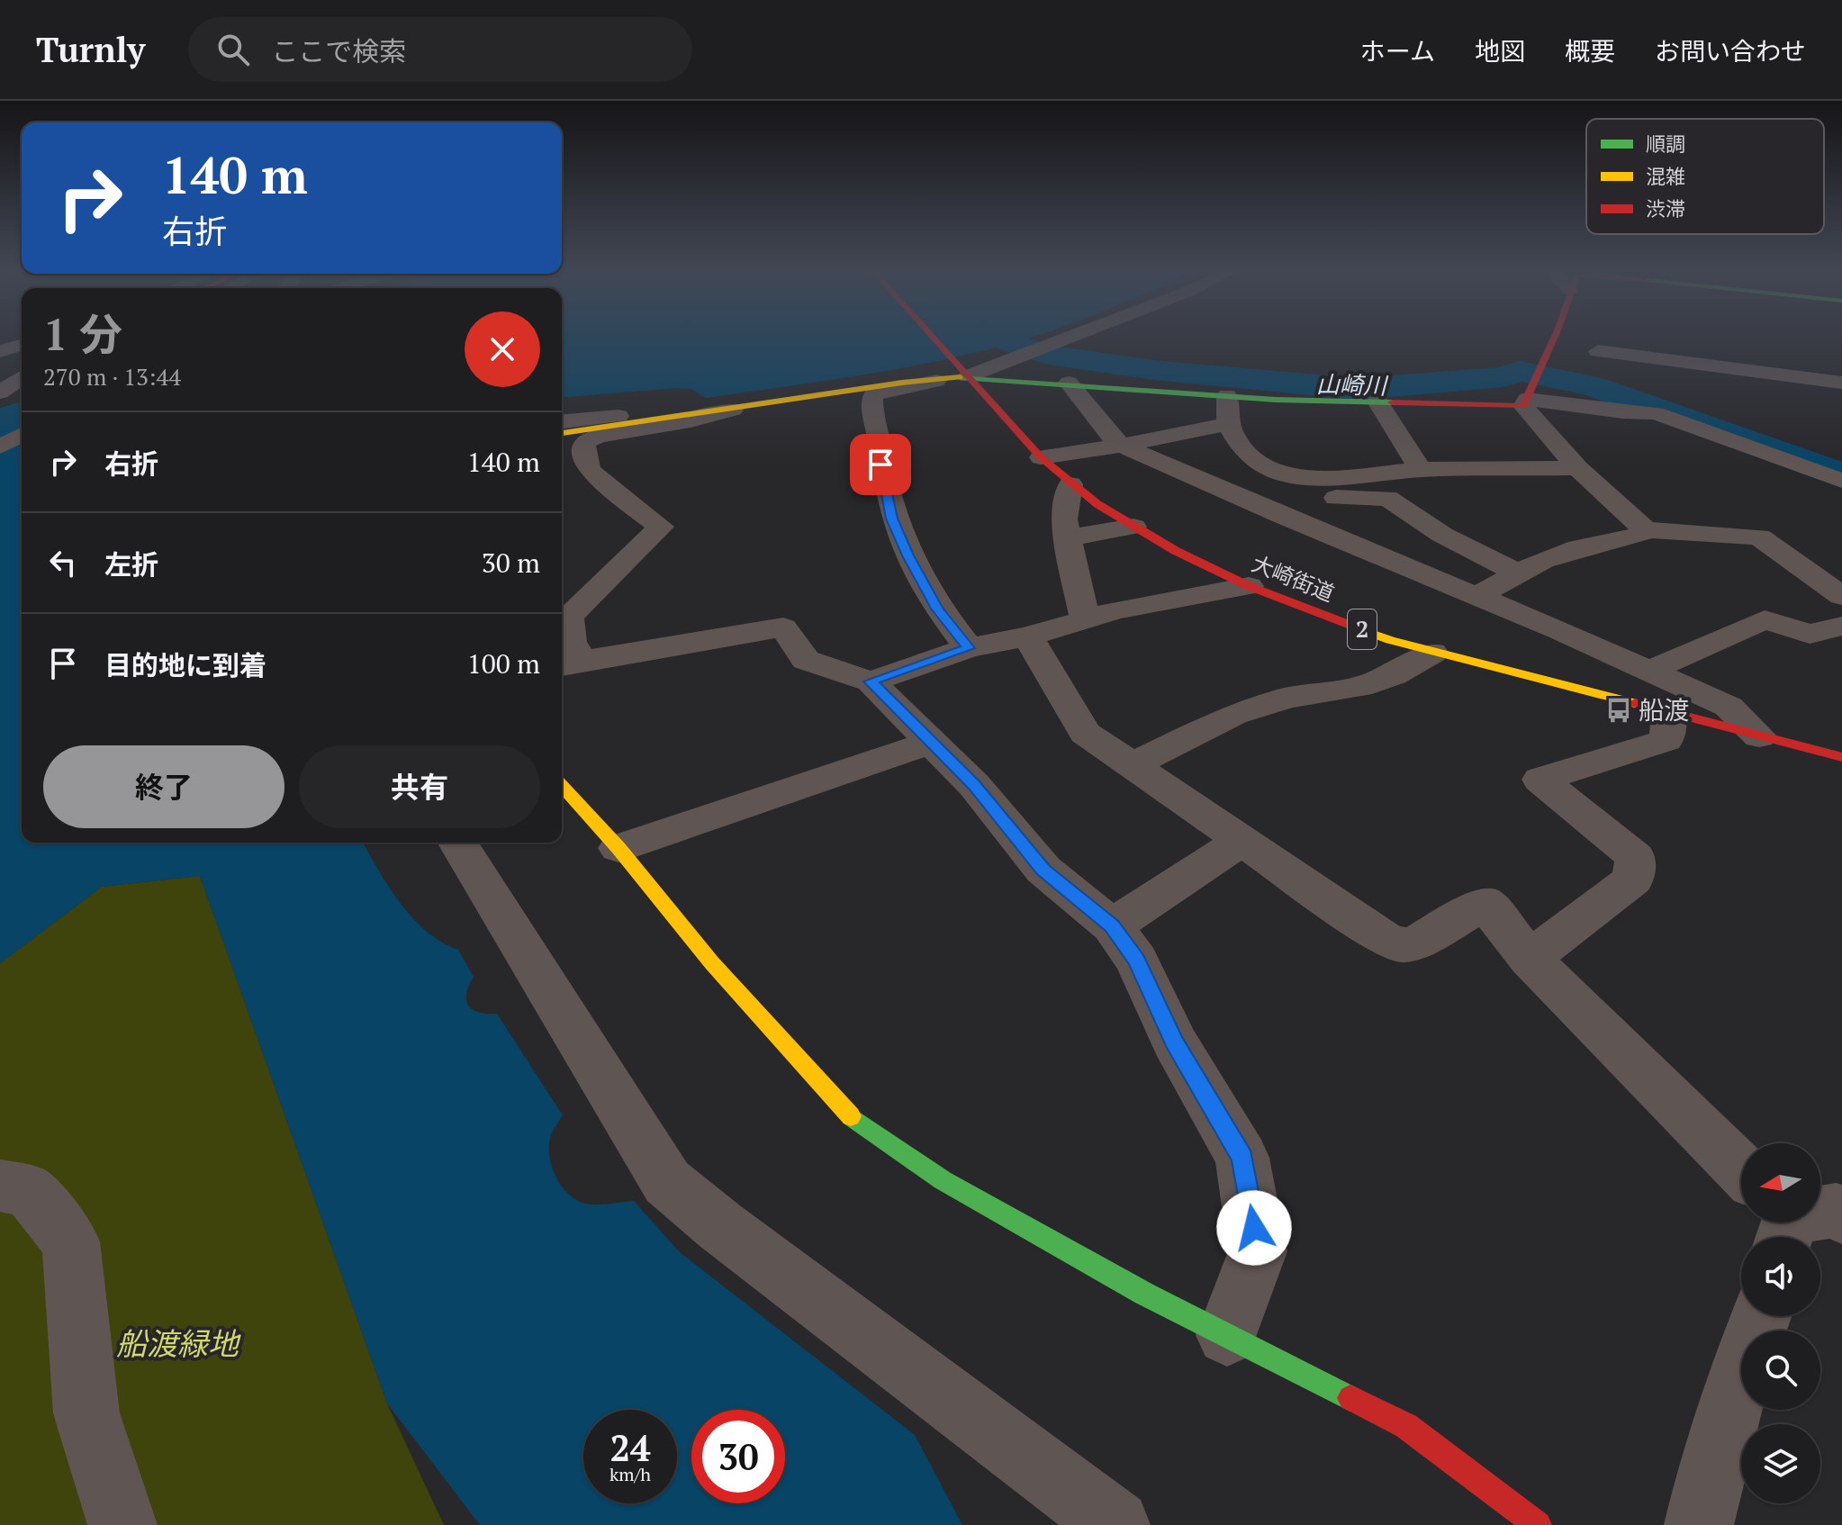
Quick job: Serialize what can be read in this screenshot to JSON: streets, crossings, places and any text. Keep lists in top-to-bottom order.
{
  "streets": {
    "street": ["大崎街道", "2"]
  },
  "water": ["山崎川"],
  "parks": ["船渡緑地"],
  "places": {
    "bus stop": ["船渡"]
  },
  "legend": ["順調", "混雑", "渋滞"],
  "north": "left",
  "page": {
    "header": "Turnly",
    "search": "ここで検索",
    "nav": [
      "ホーム",
      "地図",
      "概要",
      "お問い合わせ"
    ],
    "turn": ["140 m", "右折"],
    "heading": ["1 分", "270 m · 13:44"],
    "list": [
      {
        "name": "右折",
        "value": "140 m"
      },
      {
        "name": "左折",
        "value": "30 m"
      },
      {
        "name": "目的地に到着",
        "value": "100 m"
      }
    ],
    "buttons": ["終了", "共有"],
    "speed": "24 km/h",
    "limit": "30"
  }
}
